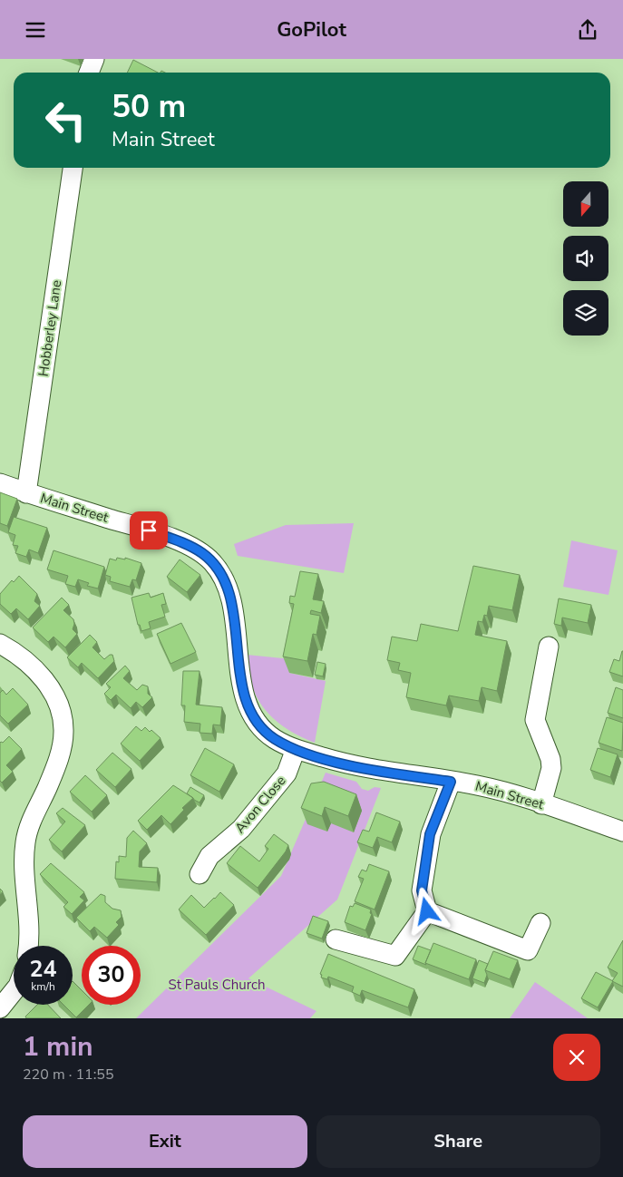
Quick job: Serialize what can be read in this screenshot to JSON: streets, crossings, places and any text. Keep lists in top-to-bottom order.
{
  "streets": {
    "street": ["Hobberley Lane", "Main Street", "Avon Close"]
  },
  "crossings": [
    ["Hobberley Lane", "Main Street"],
    ["Main Street", "Avon Close"]
  ],
  "parks": ["St Pauls Church"],
  "north": "bottom",
  "page": {
    "header": "GoPilot",
    "turn": ["50 m", "Main Street"],
    "speed": "24 km/h",
    "limit": "30",
    "heading": ["1 min", "220 m · 11:55"],
    "buttons": ["Exit", "Share"]
  }
}
